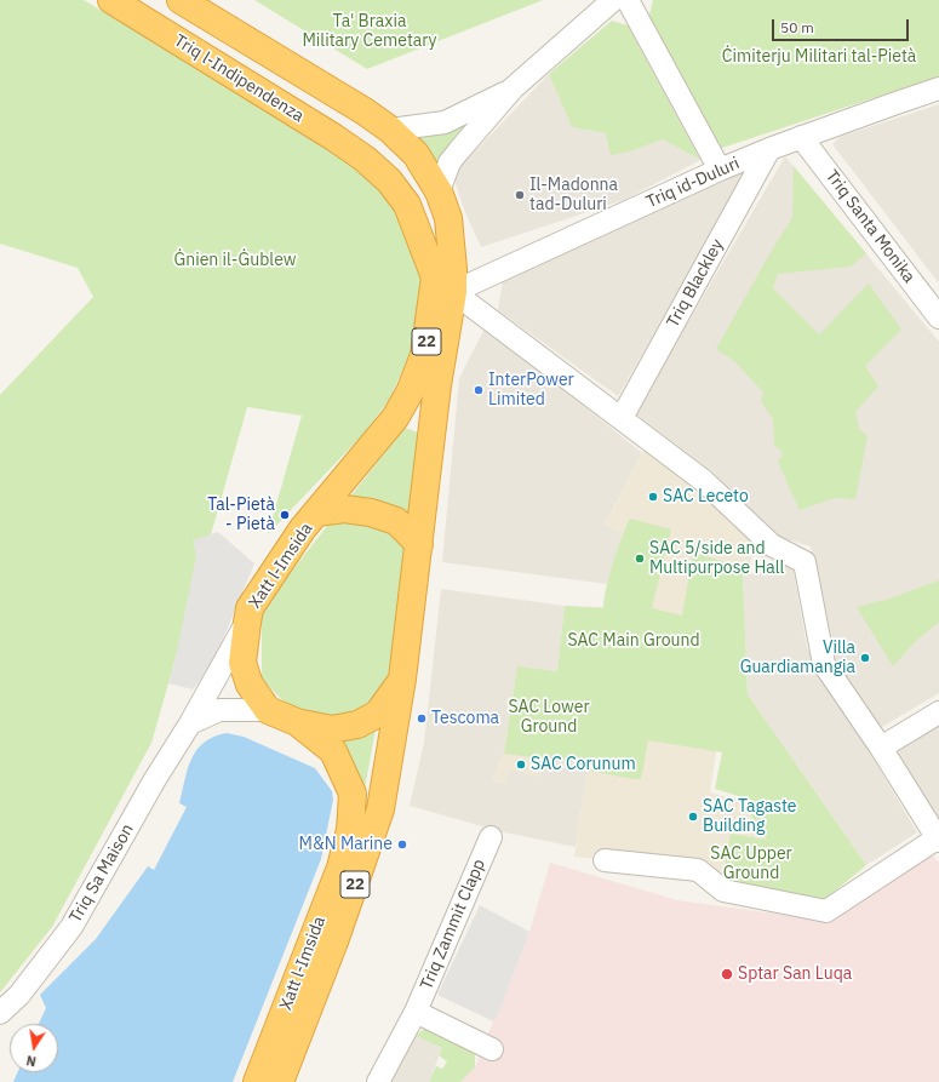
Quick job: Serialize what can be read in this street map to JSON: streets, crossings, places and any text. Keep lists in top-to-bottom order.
{
  "streets": {
    "highway": ["Triq l-Indipendenza", "22", "Xatt l-Imsida"],
    "street": [
      "Triq id-Duluri",
      "Triq Santa Monika",
      "Triq Blackley",
      "Triq Sa Maison",
      "Triq Zammit Clapp"
    ]
  },
  "crossings": [
    ["Triq l-Indipendenza", "Xatt l-Imsida"],
    ["Triq id-Duluri", "Triq Santa Monika"],
    ["Triq id-Duluri", "Triq Blackley"],
    ["Triq id-Duluri", "Xatt l-Imsida"],
    ["Xatt l-Imsida", "Triq Sa Maison"]
  ],
  "parks": [
    "Ta' Braxia Military Cemetary",
    "Ċimiterju Militari tal-Pietà",
    "Ġnien il-Ġublew",
    "SAC Main Ground",
    "SAC Lower Ground",
    "SAC Upper Ground"
  ],
  "places": [
    "Il-Madonna tad-Duluri",
    "InterPower Limited",
    "SAC Leceto",
    "Tal-Pietà - Pietà",
    "SAC 5/side and Multipurpose Hall",
    "Villa Guardiamangia",
    "Tescoma",
    "SAC Corunum",
    "SAC Tagaste Building",
    "M&N Marine",
    "Sptar San Luqa"
  ],
  "scale_bar": "50 m",
  "north": "bottom"
}
